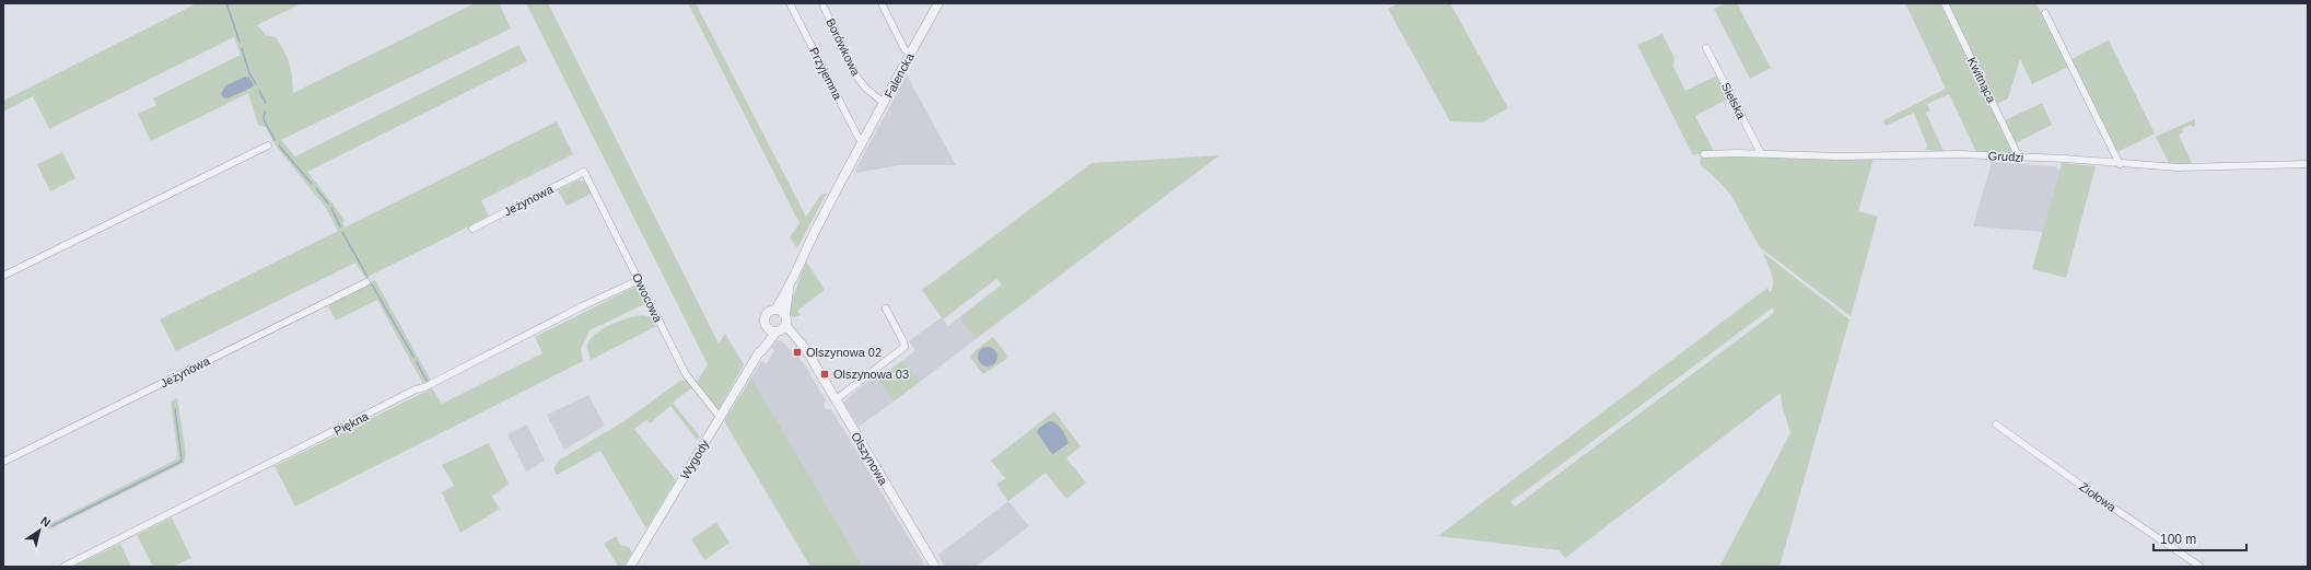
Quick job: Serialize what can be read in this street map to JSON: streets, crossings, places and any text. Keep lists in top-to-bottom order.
{
  "streets": {
    "street": [
      "Borówkowa",
      "Przyjemna",
      "Falencka",
      "Kwitnąca",
      "Sielska",
      "Grudzi",
      "Jeżynowa",
      "Owocowa",
      "Piękna",
      "Olszynowa",
      "Wygody",
      "Ziołowa"
    ]
  },
  "crossings": [
    ["Borówkowa", "Falencka"],
    ["Przyjemna", "Falencka"],
    ["Kwitnąca", "Grudzi"],
    ["Sielska", "Grudzi"],
    ["Jeżynowa", "Owocowa"],
    ["Owocowa", "Piękna"],
    ["Owocowa", "Wygody"],
    ["Olszynowa", "Wygody"]
  ],
  "places": {
    "transit": ["Olszynowa 02", "Olszynowa 03"]
  },
  "scale_bar": "100 m",
  "north": "top right"
}
